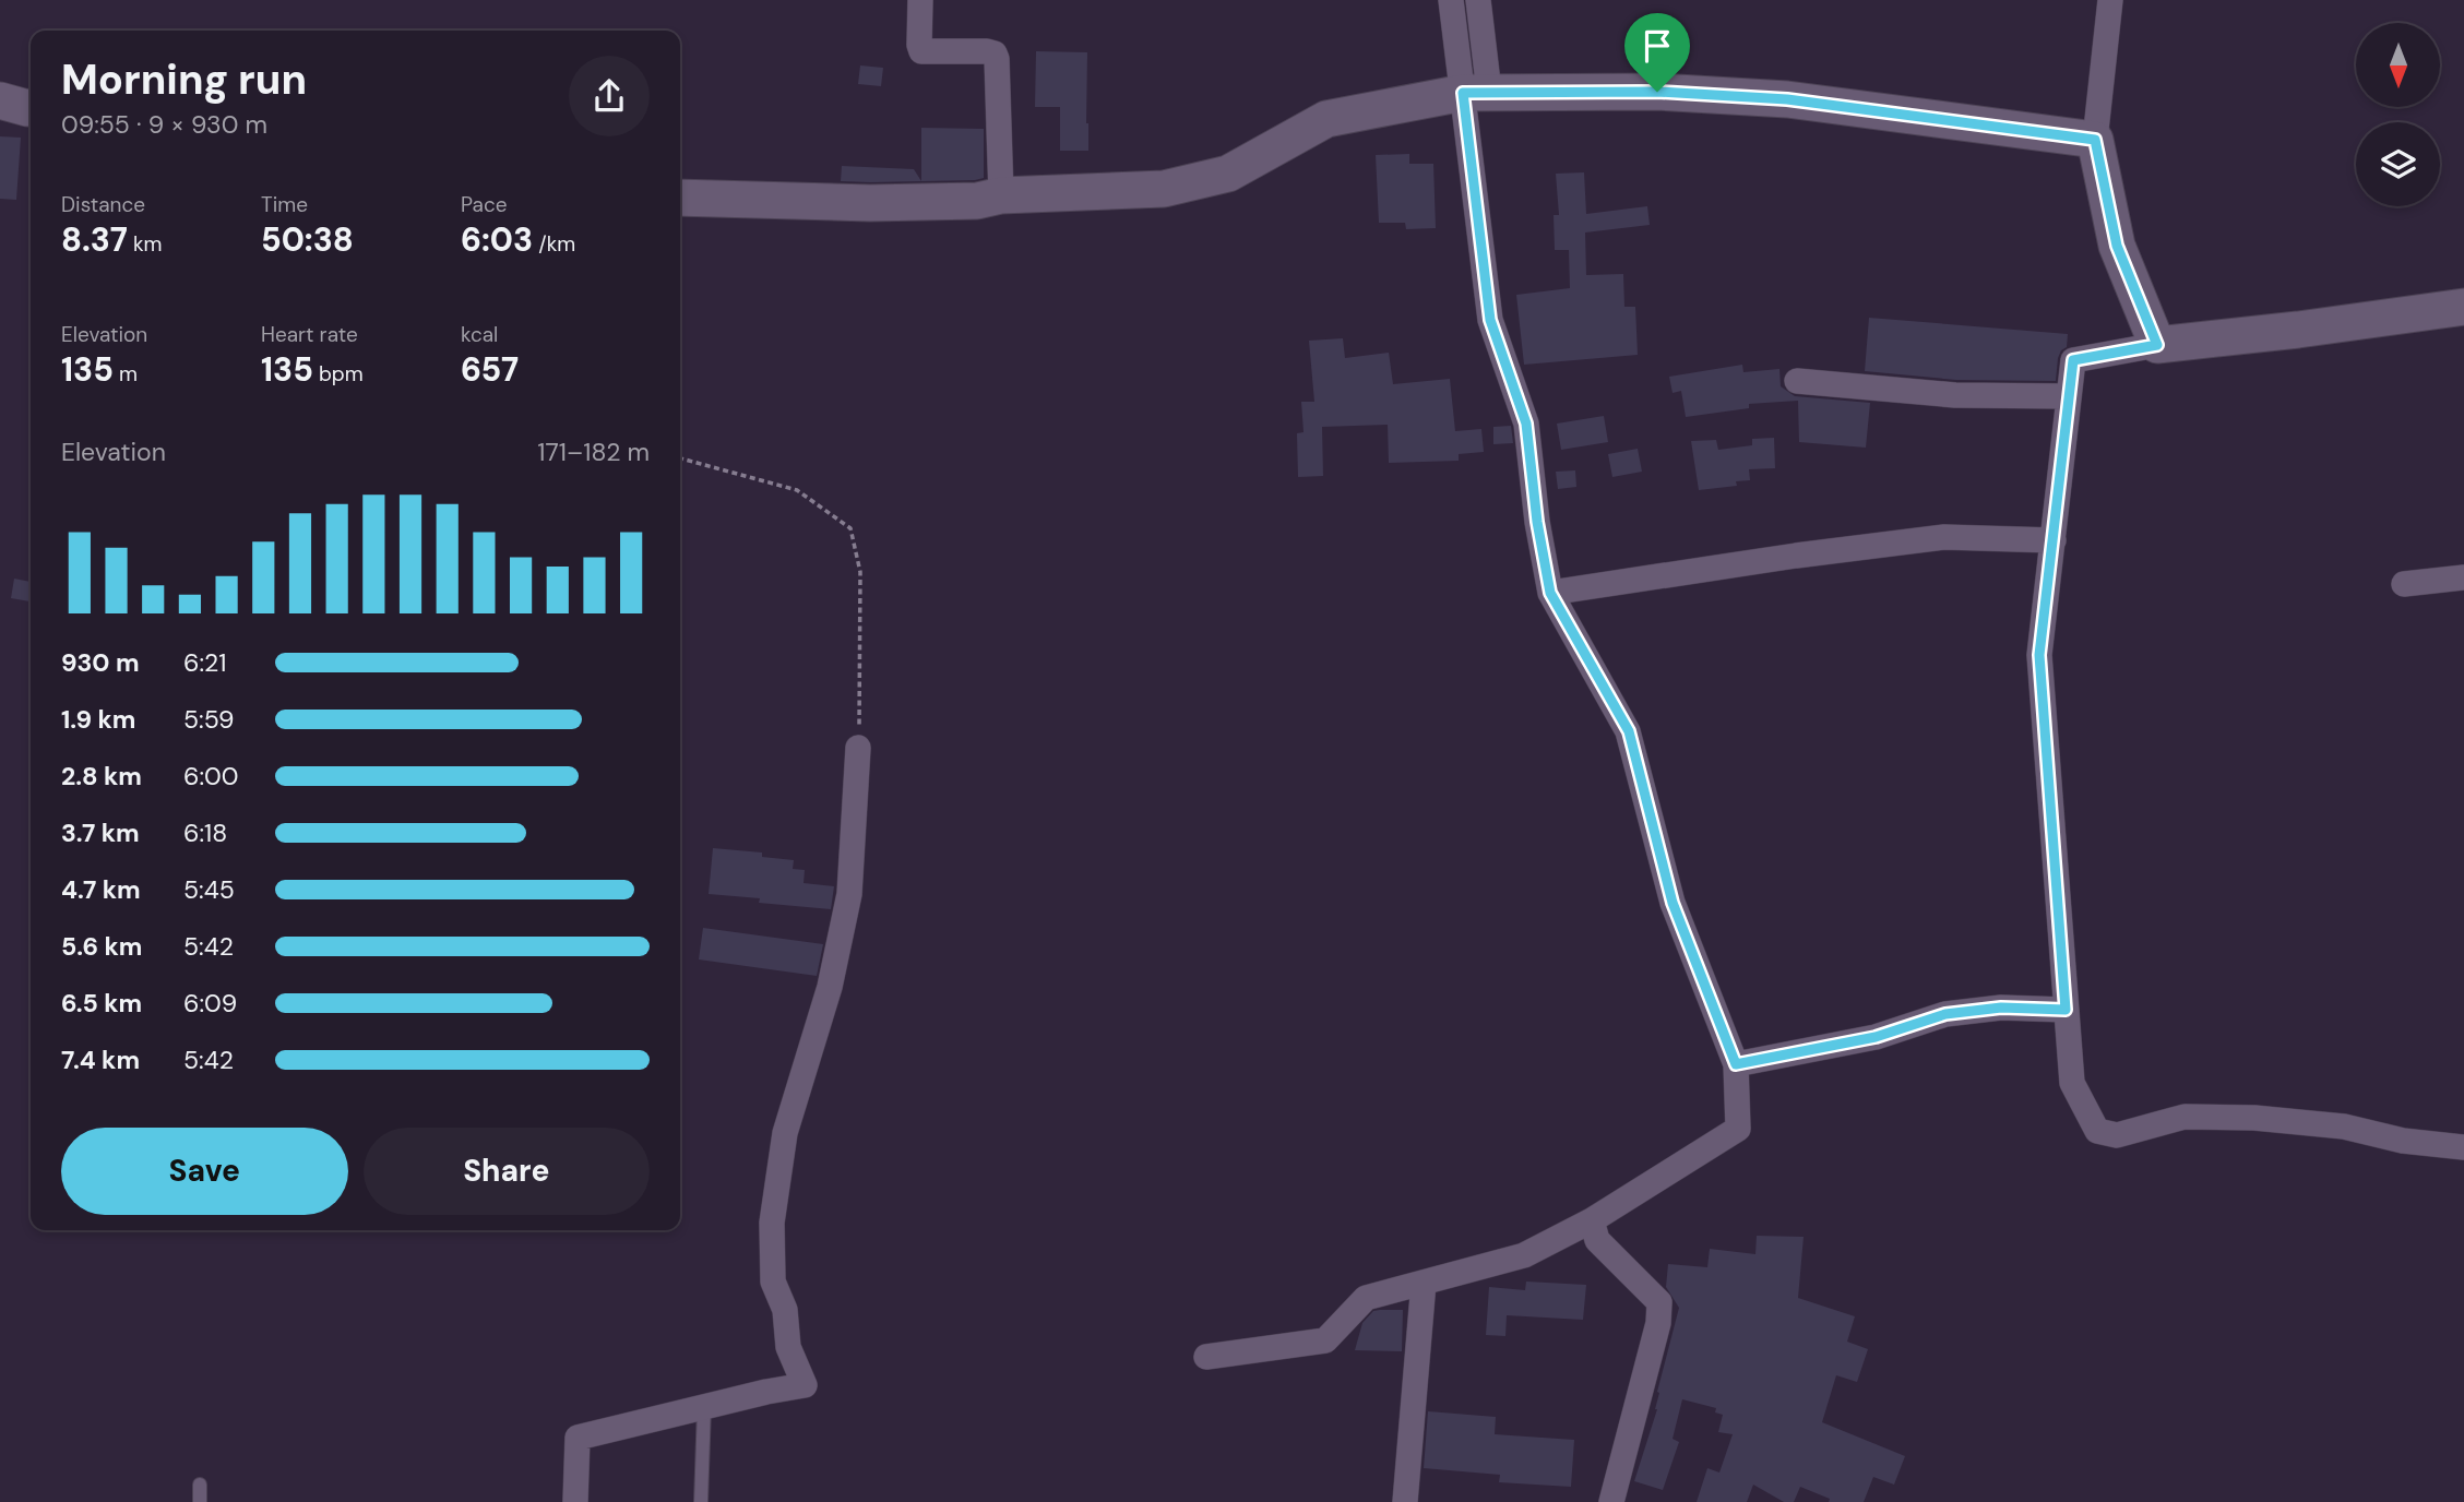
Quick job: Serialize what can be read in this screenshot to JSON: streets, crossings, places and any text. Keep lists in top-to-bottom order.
{
  "north": "bottom",
  "page": {
    "heading": ["Morning run", "09:55 · 9 × 930 m"],
    "stats": [
      ["Distance", "8.37 km"],
      ["Time", "50:38"],
      ["Pace", "6:03 /km"],
      ["Elevation", "135 m"],
      ["Heart rate", "135 bpm"],
      ["kcal", "657"]
    ],
    "chart": ["Elevation", "171–182 m"],
    "list": [
      {
        "name": "930 m",
        "note": "6:21"
      },
      {
        "name": "1.9 km",
        "note": "5:59"
      },
      {
        "name": "2.8 km",
        "note": "6:00"
      },
      {
        "name": "3.7 km",
        "note": "6:18"
      },
      {
        "name": "4.7 km",
        "note": "5:45"
      },
      {
        "name": "5.6 km",
        "note": "5:42"
      },
      {
        "name": "6.5 km",
        "note": "6:09"
      },
      {
        "name": "7.4 km",
        "note": "5:42"
      }
    ],
    "buttons": ["Save", "Share"]
  }
}
